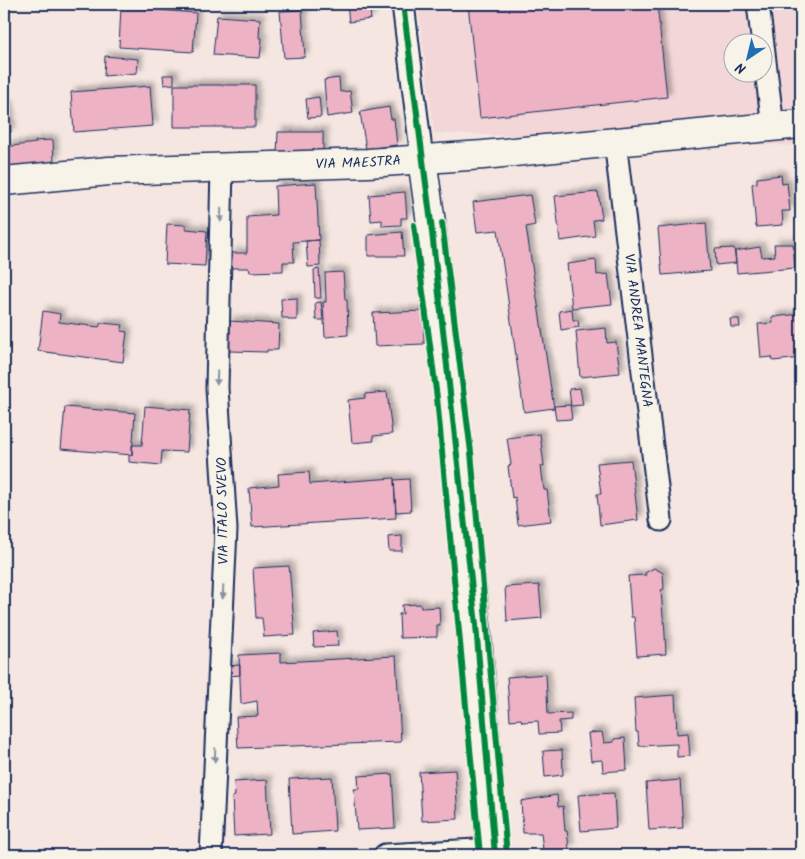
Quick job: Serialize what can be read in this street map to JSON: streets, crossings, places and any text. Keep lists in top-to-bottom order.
{
  "streets": {
    "main road": ["VIA MAESTRA"],
    "street": ["VIA ANDREA MANTEGNA", "VIA ITALO SVEVO"]
  },
  "crossings": [
    ["VIA MAESTRA", "VIA ANDREA MANTEGNA"],
    ["VIA MAESTRA", "VIA ITALO SVEVO"]
  ],
  "one_way": ["VIA ITALO SVEVO"],
  "north": "bottom left"
}
